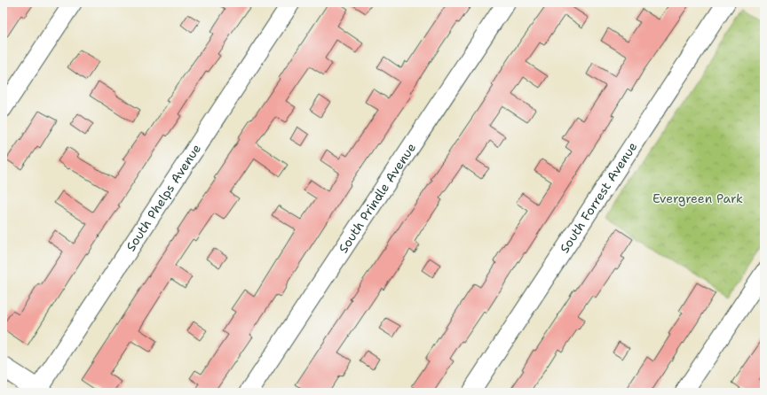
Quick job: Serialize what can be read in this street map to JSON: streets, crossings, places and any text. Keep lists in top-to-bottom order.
{
  "streets": {
    "street": ["South Phelps Avenue", "South Prindle Avenue", "South Forrest Avenue"]
  },
  "parks": ["Evergreen Park"]
}
